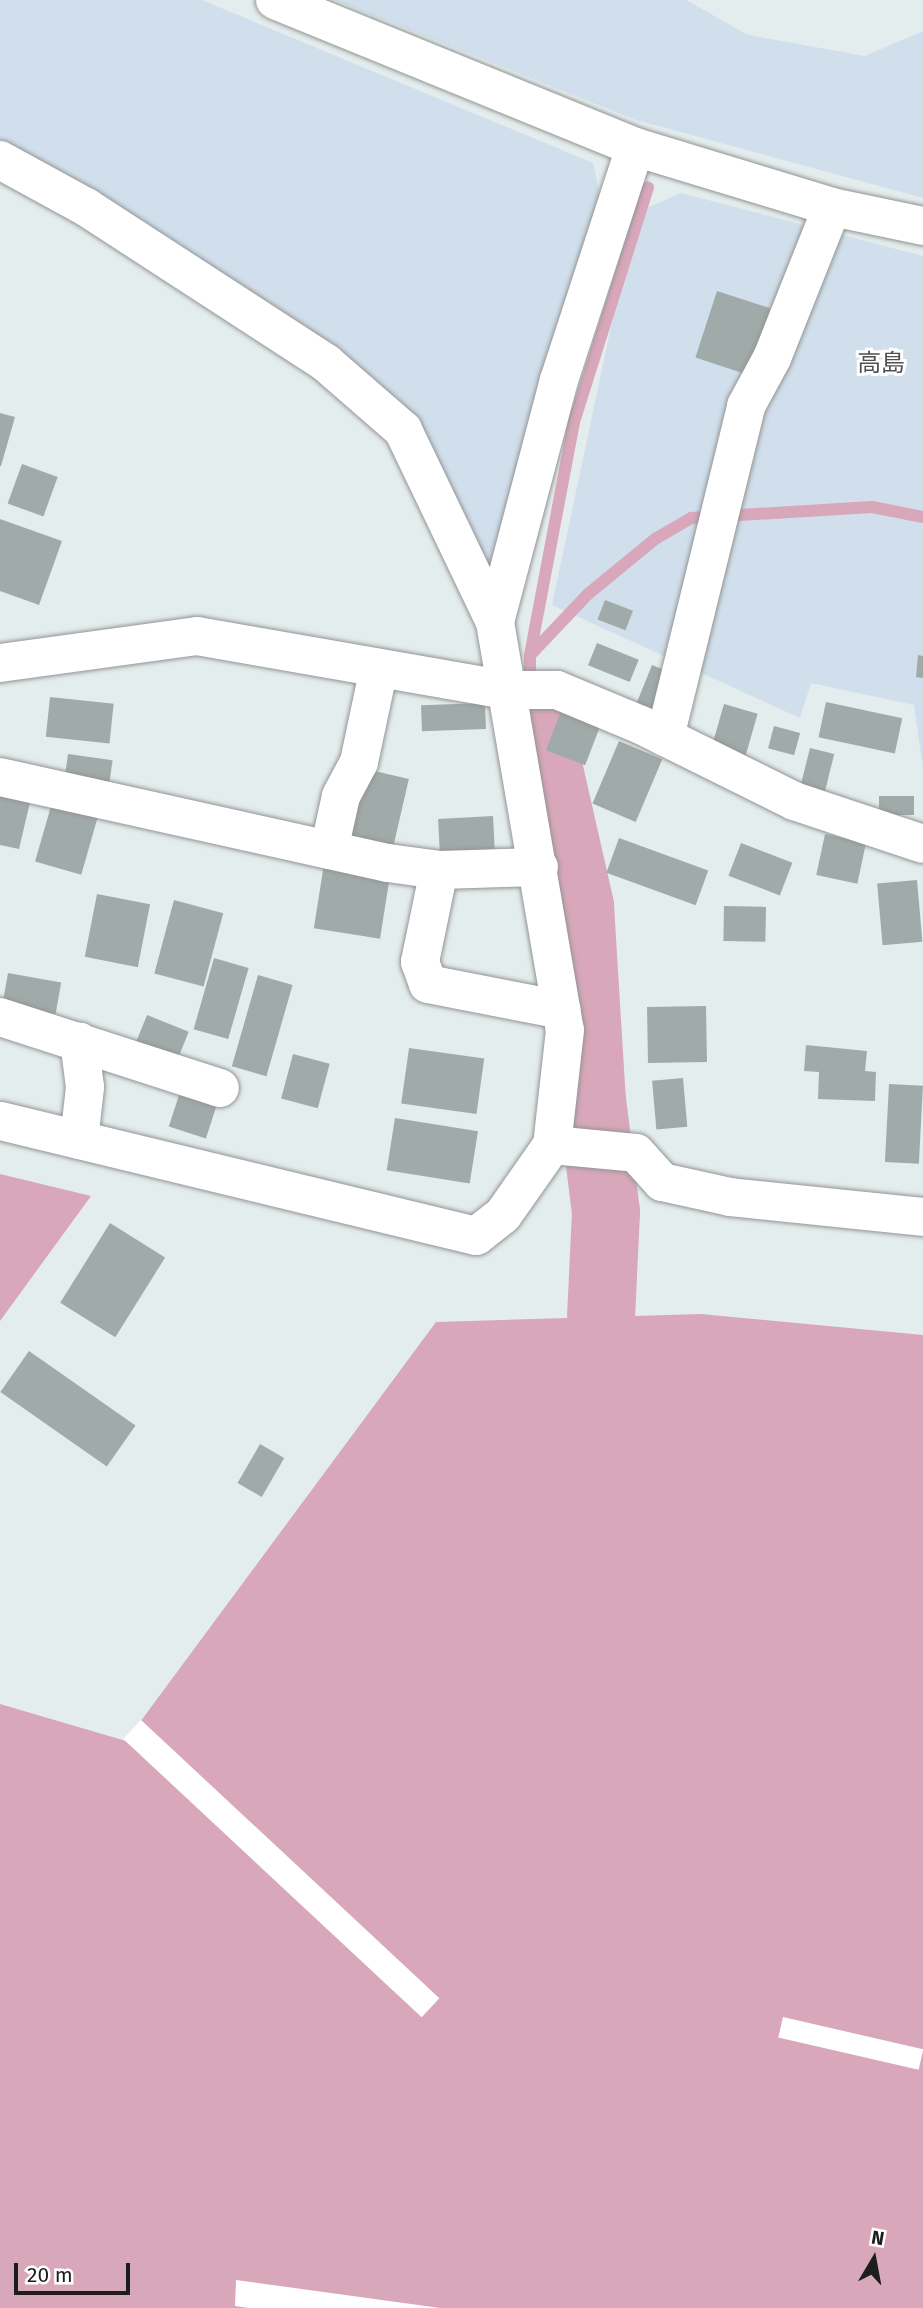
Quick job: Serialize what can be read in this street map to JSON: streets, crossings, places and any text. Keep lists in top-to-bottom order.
{
  "districts": ["高島"],
  "scale_bar": "20 m",
  "north": "top"
}
